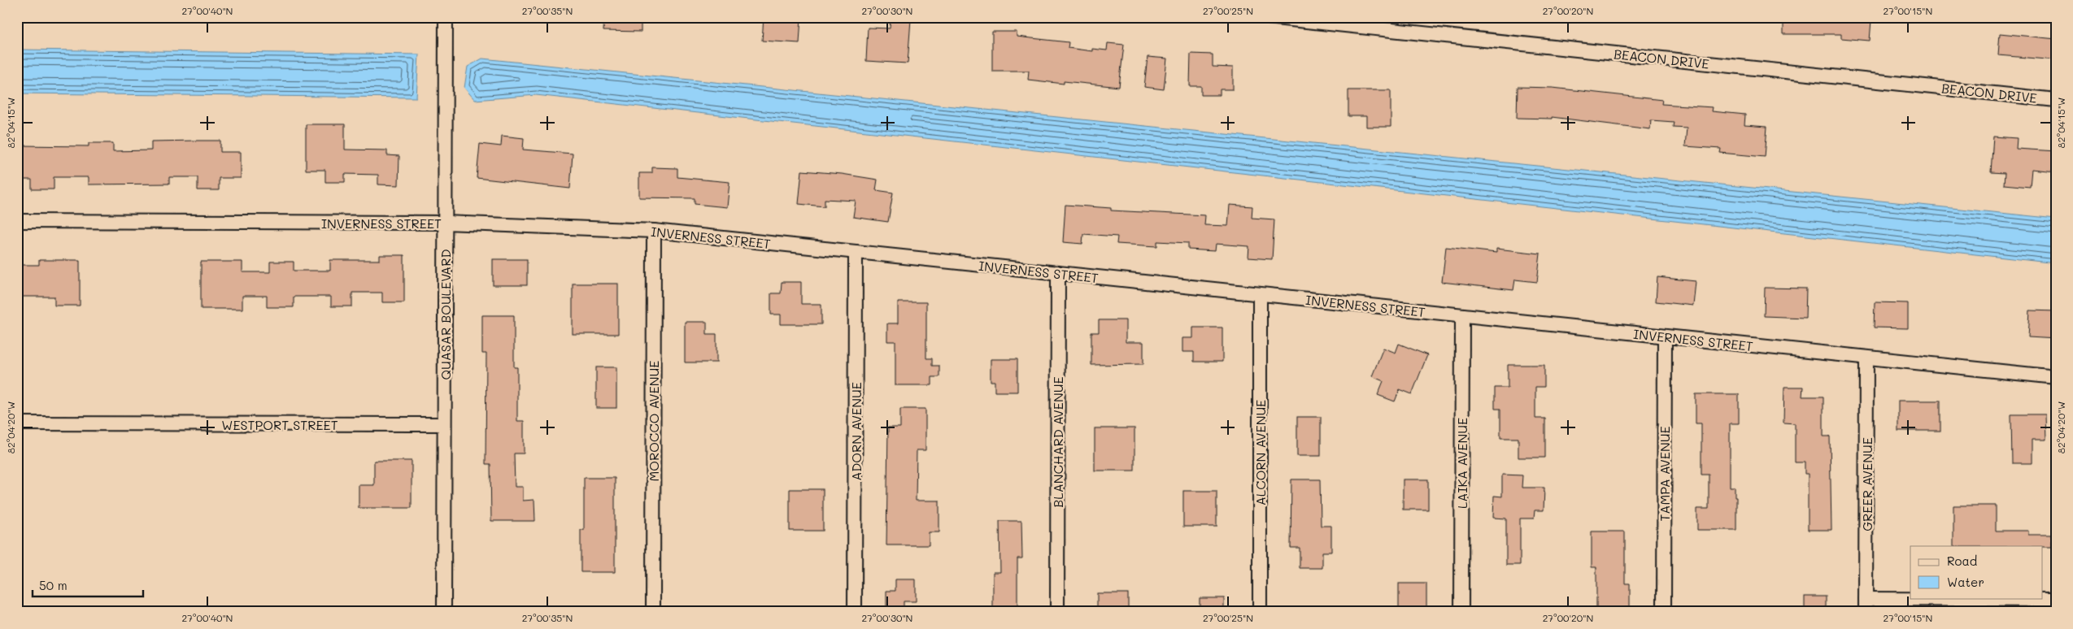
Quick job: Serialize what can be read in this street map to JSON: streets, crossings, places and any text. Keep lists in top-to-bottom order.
{
  "streets": {
    "street": [
      "BEACON DRIVE",
      "INVERNESS STREET",
      "QUASAR BOULEVARD",
      "MOROCCO AVENUE",
      "WESTPORT STREET",
      "ADORN AVENUE",
      "BLANCHARD AVENUE",
      "ALCORN AVENUE",
      "LAIKA AVENUE",
      "TAMPA AVENUE",
      "GREER AVENUE"
    ]
  },
  "crossings": [
    ["INVERNESS STREET", "QUASAR BOULEVARD"],
    ["INVERNESS STREET", "MOROCCO AVENUE"],
    ["INVERNESS STREET", "ADORN AVENUE"],
    ["INVERNESS STREET", "BLANCHARD AVENUE"],
    ["INVERNESS STREET", "ALCORN AVENUE"],
    ["INVERNESS STREET", "LAIKA AVENUE"],
    ["INVERNESS STREET", "TAMPA AVENUE"],
    ["INVERNESS STREET", "GREER AVENUE"],
    ["QUASAR BOULEVARD", "WESTPORT STREET"]
  ],
  "legend": ["Road", "Water"],
  "scale_bar": "50 m",
  "coordinates": [
    "27°00'40\"N",
    "27°00'35\"N",
    "27°00'30\"N",
    "27°00'25\"N",
    "27°00'20\"N",
    "27°00'15\"N",
    "82°04'15\"W",
    "82°04'20\"W"
  ]
}
